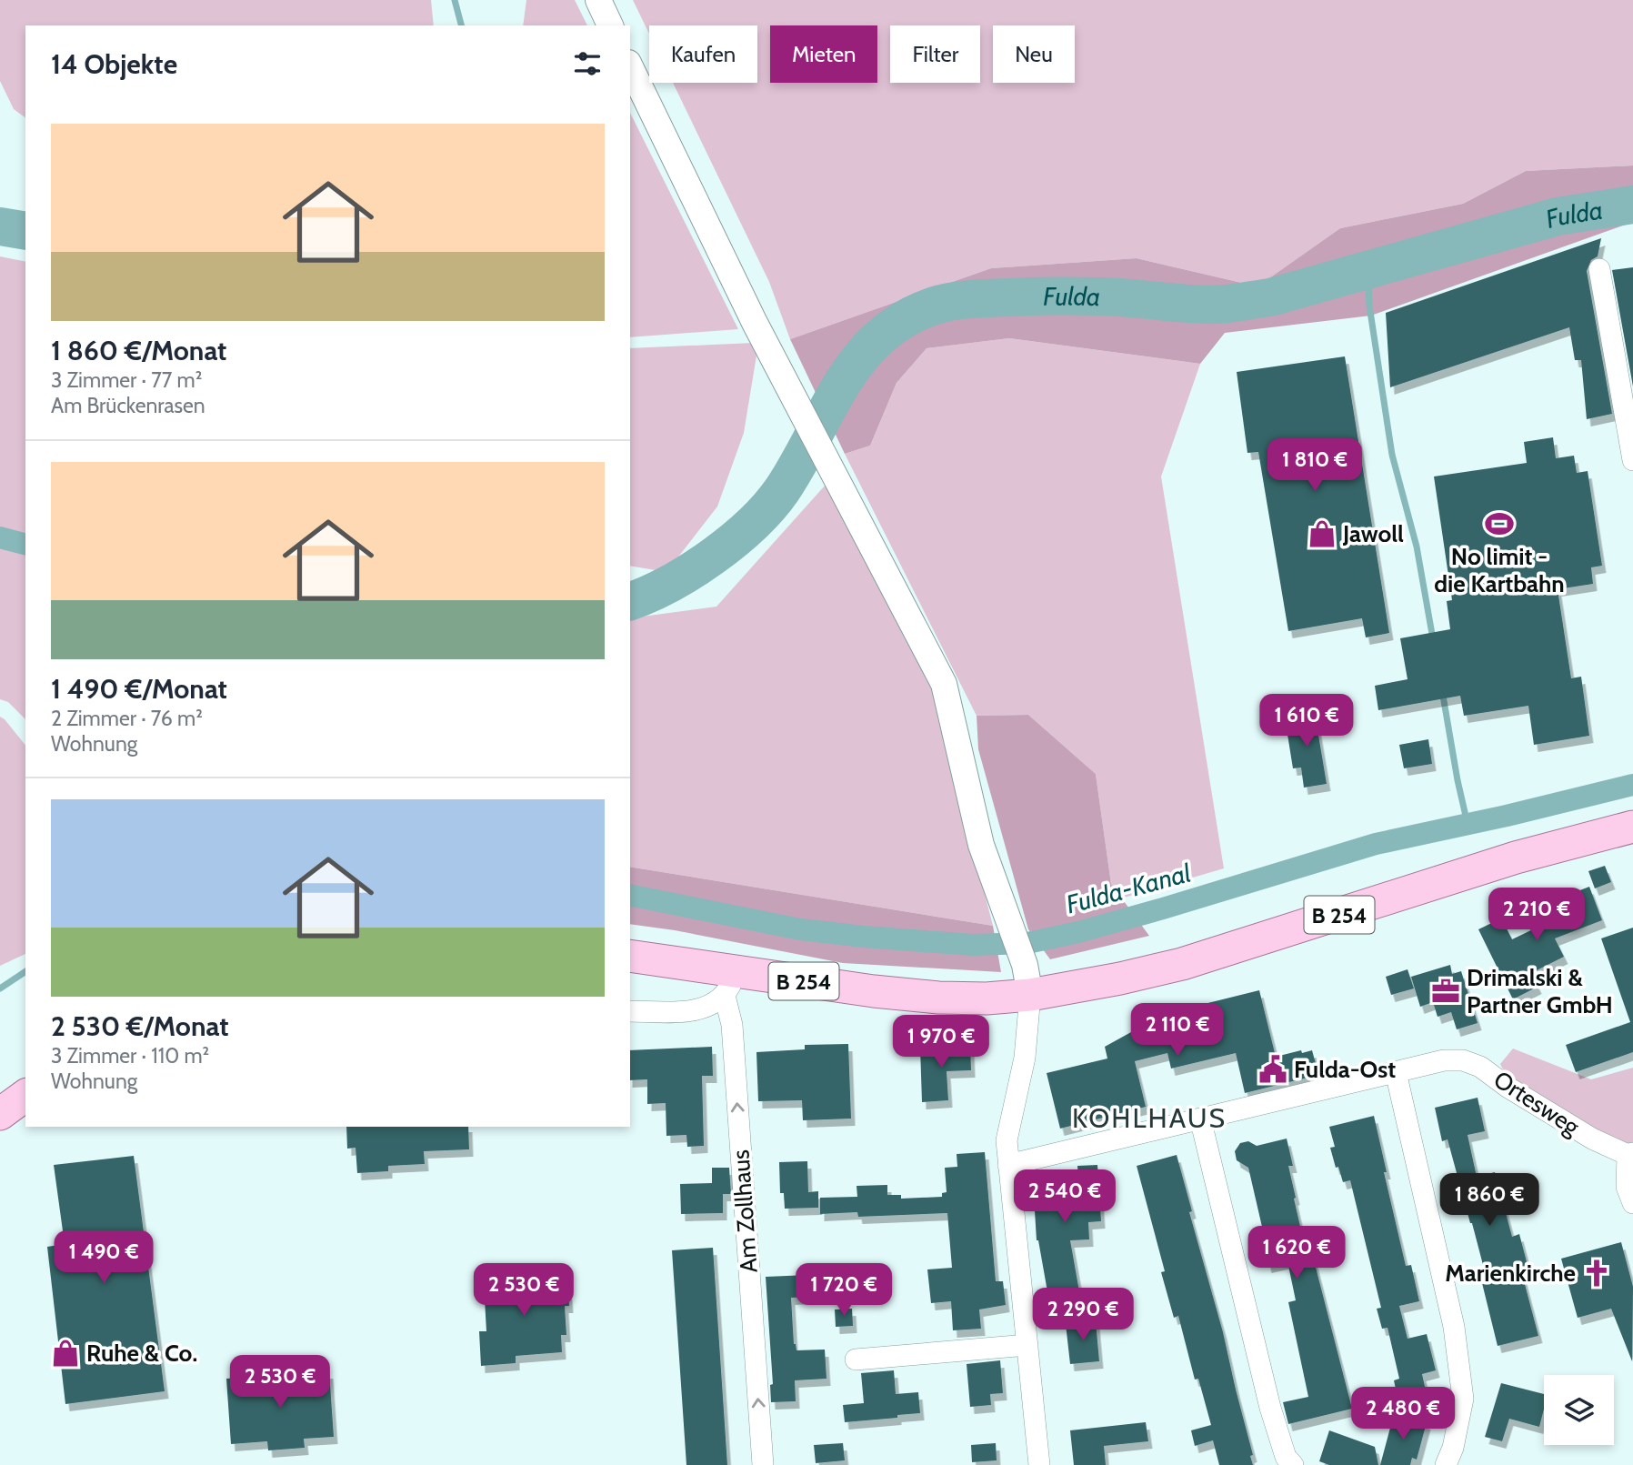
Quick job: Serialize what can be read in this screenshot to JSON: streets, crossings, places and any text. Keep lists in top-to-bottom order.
{
  "streets": {
    "main road": ["B 254"],
    "street": ["Ortesweg", "Am Zollhaus"]
  },
  "crossings": [
    ["B 254", "Am Zollhaus"]
  ],
  "one_way": ["Am Zollhaus"],
  "districts": ["KOHLHAUS"],
  "water": ["Fulda", "Fulda-Kanal"],
  "places": {
    "sports": ["No limit - die Kartbahn"],
    "shop": ["Jawoll", "Ruhe & Co."],
    "office": ["Drimalski & Partner GmbH"],
    "public building": ["Fulda-Ost"],
    "church": ["Marienkirche"]
  },
  "page": {
    "chip": [
      "Kaufen",
      "Mieten",
      "Filter",
      "Neu"
    ],
    "heading": "14 Objekte",
    "list": [
      {
        "name": "1 860 €/Monat",
        "note": "3 Zimmer · 77 m² · Am Brückenrasen"
      },
      {
        "name": "1 490 €/Monat",
        "note": "2 Zimmer · 76 m² · Wohnung"
      },
      {
        "name": "2 530 €/Monat",
        "note": "3 Zimmer · 110 m² · Wohnung"
      }
    ],
    "price": [
      "1 810 €",
      "1 610 €",
      "2 210 €",
      "2 110 €",
      "1 970 €",
      "2 540 €",
      "1 860 €",
      "1 620 €",
      "1 490 €",
      "2 530 €",
      "1 720 €",
      "2 290 €",
      "2 530 €",
      "2 480 €"
    ]
  }
}
